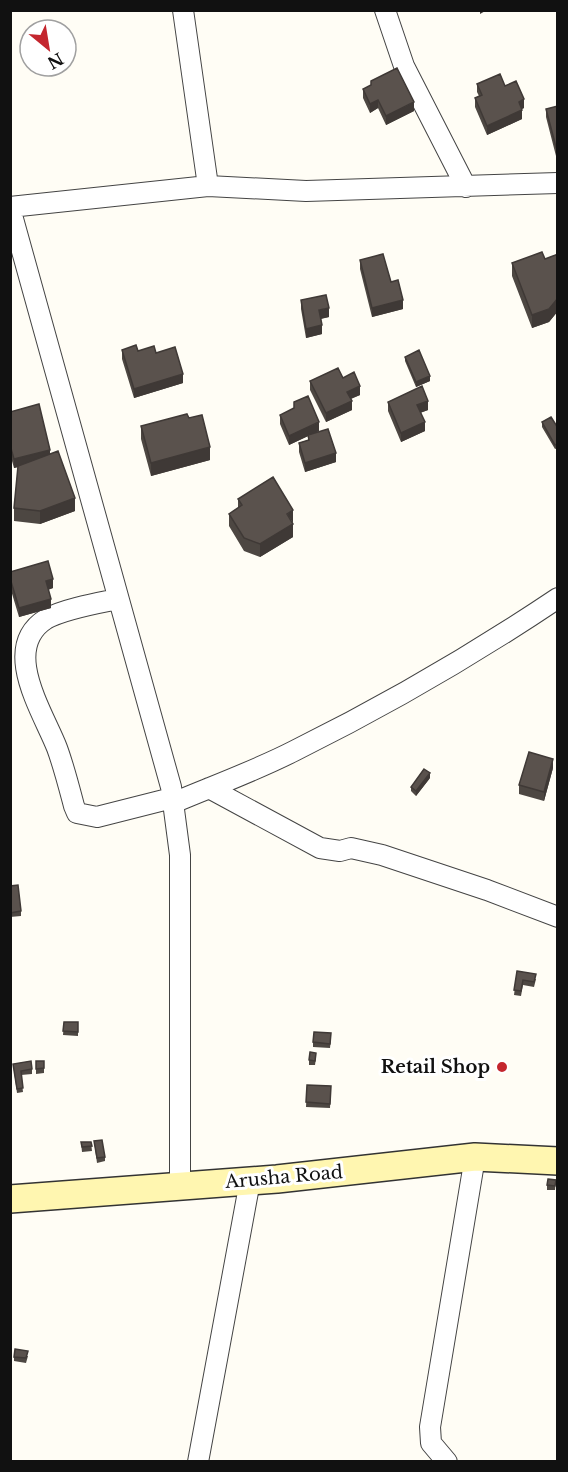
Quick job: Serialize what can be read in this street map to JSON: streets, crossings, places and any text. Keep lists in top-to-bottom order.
{
  "streets": {
    "main road": ["Arusha Road"]
  },
  "places": ["Retail Shop"],
  "north": "bottom right"
}
